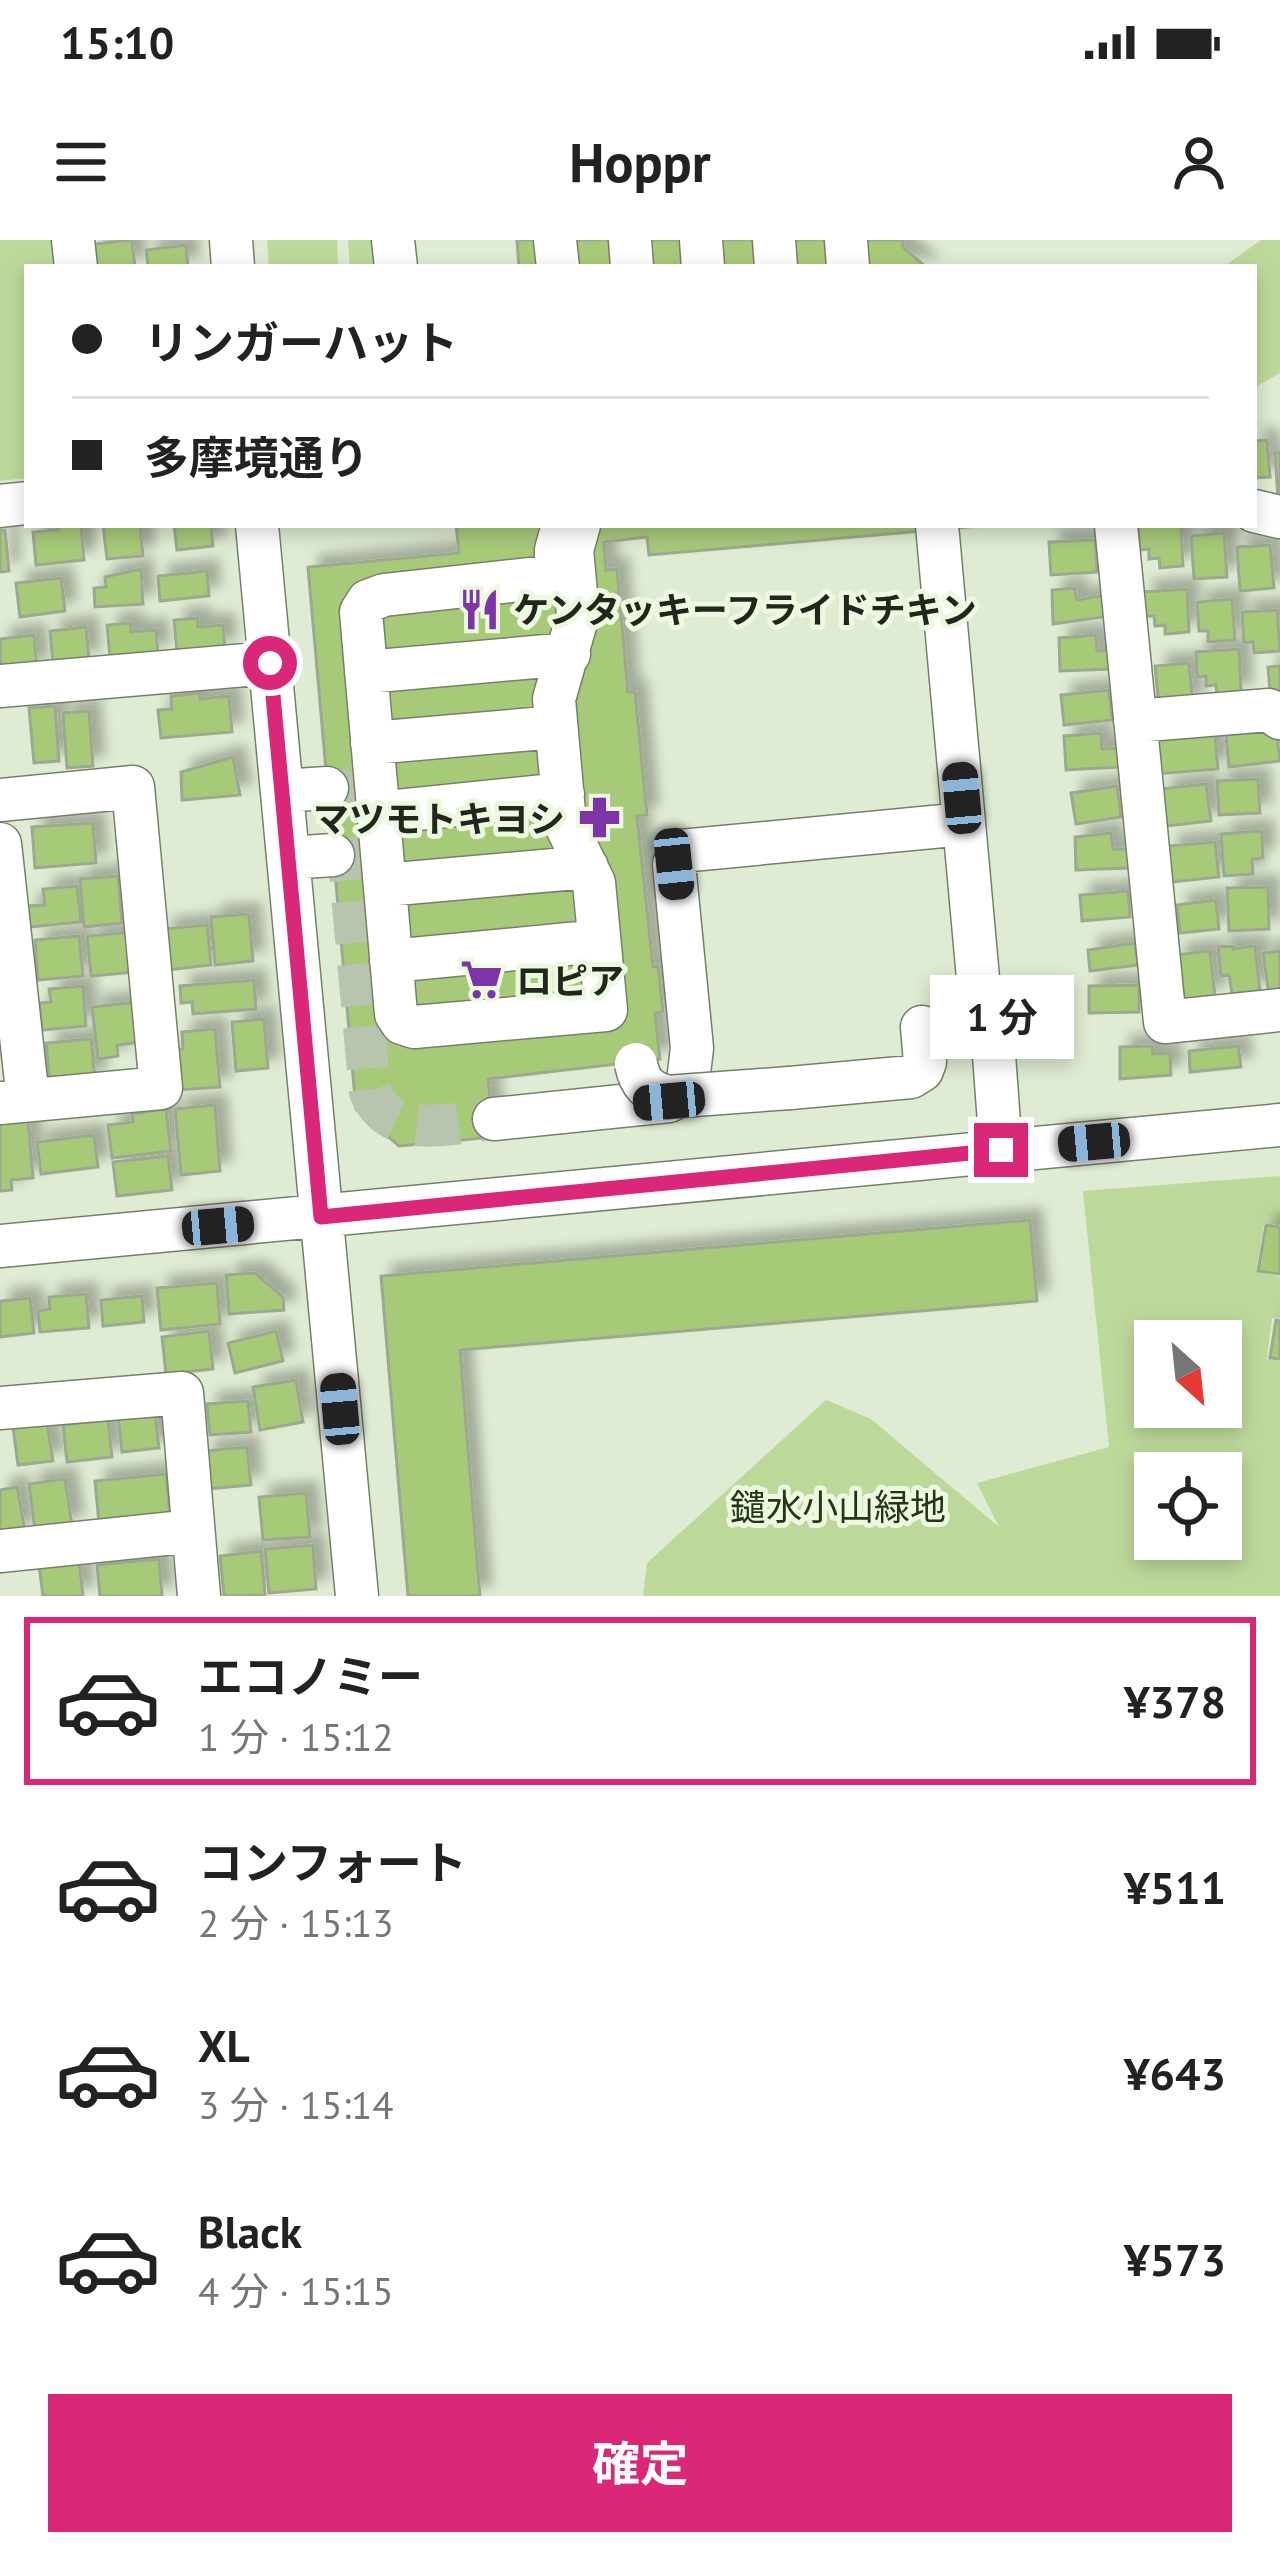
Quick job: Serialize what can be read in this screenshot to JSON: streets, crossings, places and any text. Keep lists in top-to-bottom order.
{
  "parks": ["鑓水小山緑地"],
  "places": {
    "restaurant": ["ケンタッキーフライドチキン"],
    "pharmacy": ["マツモトキヨシ"],
    "supermarket": ["ロピア"]
  },
  "north": "bottom right",
  "page": {
    "status": "15:10",
    "header": "Hoppr",
    "banner": ["リンガーハット", "多摩境通り"],
    "bubble": "1 分",
    "list": [
      {
        "name": "エコノミー",
        "note": "1 分 · 15:12",
        "value": "¥378"
      },
      {
        "name": "コンフォート",
        "note": "2 分 · 15:13",
        "value": "¥511"
      },
      {
        "name": "XL",
        "note": "3 分 · 15:14",
        "value": "¥643"
      },
      {
        "name": "Black",
        "note": "4 分 · 15:15",
        "value": "¥573"
      }
    ],
    "buttons": "確定"
  }
}
